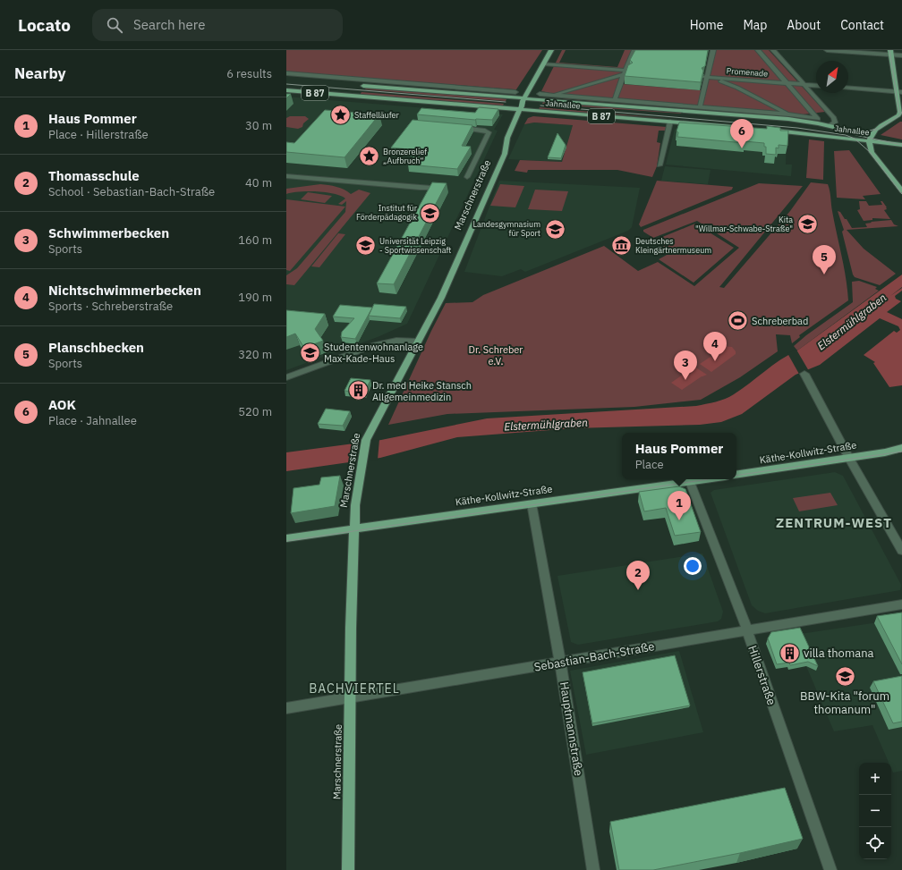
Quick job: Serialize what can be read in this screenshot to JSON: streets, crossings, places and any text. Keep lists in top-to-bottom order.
{
  "streets": {
    "main road": [
      "B 87",
      "Jahnallee",
      "Marschnerstraße",
      "Käthe-Kollwitz-Straße"
    ],
    "street": [
      "Promenade",
      "Sebastian-Bach-Straße",
      "Hillerstraße",
      "Hauptmannstraße"
    ]
  },
  "crossings": [
    ["Jahnallee", "Marschnerstraße"],
    ["Marschnerstraße", "Käthe-Kollwitz-Straße"],
    ["Marschnerstraße", "Sebastian-Bach-Straße"],
    ["Käthe-Kollwitz-Straße", "Hillerstraße"],
    ["Käthe-Kollwitz-Straße", "Hauptmannstraße"],
    ["Sebastian-Bach-Straße", "Hillerstraße"],
    ["Sebastian-Bach-Straße", "Hauptmannstraße"]
  ],
  "districts": ["ZENTRUM-WEST", "BACHVIERTEL"],
  "water": ["Elstermühlgraben"],
  "parks": ["Dr. Schreber e.V."],
  "places": {
    "place": ["Staffelläufer", "Bronzerelief „Aufbruch“"],
    "school or university": [
      "Institut für Förderpädagogik",
      "Kita \"Willmar-Schwabe-Straße\"",
      "Landesgymnasium für Sport",
      "Universität Leipzig - Sportwissenschaft",
      "Studentenwohnanlage Max-Kade-Haus",
      "BBW-Kita \"forum thomanum\""
    ],
    "museum": ["Deutsches Kleingärtnermuseum"],
    "sports": ["Schreberbad"],
    "building": ["Dr. med Heike Stansch Allgemeinmedizin", "villa thomana"]
  },
  "north": "top right",
  "page": {
    "header": "Locato",
    "search": "Search here",
    "nav": [
      "Home",
      "Map",
      "About",
      "Contact"
    ],
    "heading": ["Nearby", "6 results"],
    "list": [
      {
        "mark": "1",
        "name": "Haus Pommer",
        "note": "Place · Hillerstraße",
        "value": "30 m"
      },
      {
        "mark": "2",
        "name": "Thomasschule",
        "note": "School · Sebastian-Bach-Straße",
        "value": "40 m"
      },
      {
        "mark": "3",
        "name": "Schwimmerbecken",
        "note": "Sports",
        "value": "160 m"
      },
      {
        "mark": "4",
        "name": "Nichtschwimmerbecken",
        "note": "Sports · Schreberstraße",
        "value": "190 m"
      },
      {
        "mark": "5",
        "name": "Planschbecken",
        "note": "Sports",
        "value": "320 m"
      },
      {
        "mark": "6",
        "name": "AOK",
        "note": "Place · Jahnallee",
        "value": "520 m"
      }
    ],
    "pins": [
      "6",
      "5",
      "4",
      "3",
      "1",
      "2"
    ],
    "popup": ["Haus Pommer", "Place"],
    "map_buttons": ["+", "−"]
  }
}
